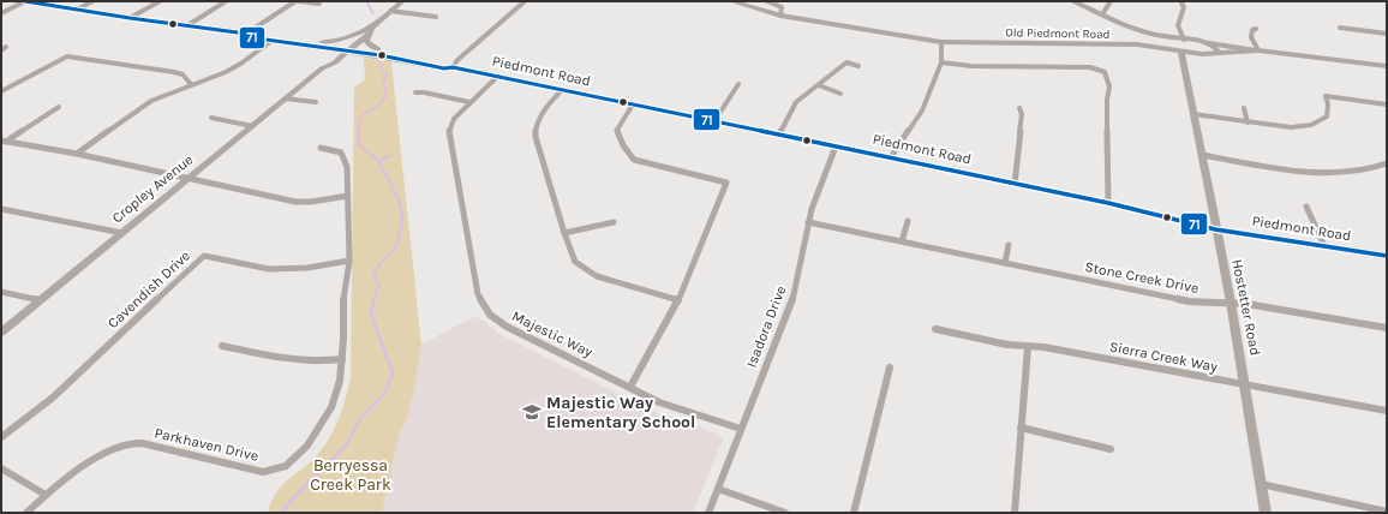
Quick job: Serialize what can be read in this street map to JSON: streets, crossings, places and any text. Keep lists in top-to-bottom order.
{
  "streets": {
    "main road": [
      "Old Piedmont Road",
      "Piedmont Road",
      "Cropley Avenue",
      "Hostetter Road"
    ],
    "street": [
      "Stone Creek Drive",
      "Cavendish Drive",
      "Isadora Drive",
      "Majestic Way",
      "Sierra Creek Way",
      "Parkhaven Drive"
    ]
  },
  "crossings": [
    ["Old Piedmont Road", "Hostetter Road"],
    ["Piedmont Road", "Cropley Avenue"],
    ["Piedmont Road", "Hostetter Road"],
    ["Piedmont Road", "Isadora Drive"],
    ["Piedmont Road", "Majestic Way"],
    ["Stone Creek Drive", "Hostetter Road"],
    ["Stone Creek Drive", "Isadora Drive"],
    ["Cavendish Drive", "Parkhaven Drive"],
    ["Hostetter Road", "Sierra Creek Way"],
    ["Isadora Drive", "Majestic Way"]
  ],
  "parks": ["Berryessa Creek Park"],
  "places": {
    "school or university": ["Majestic Way Elementary School"]
  },
  "lines": ["transit line 71"]
}
